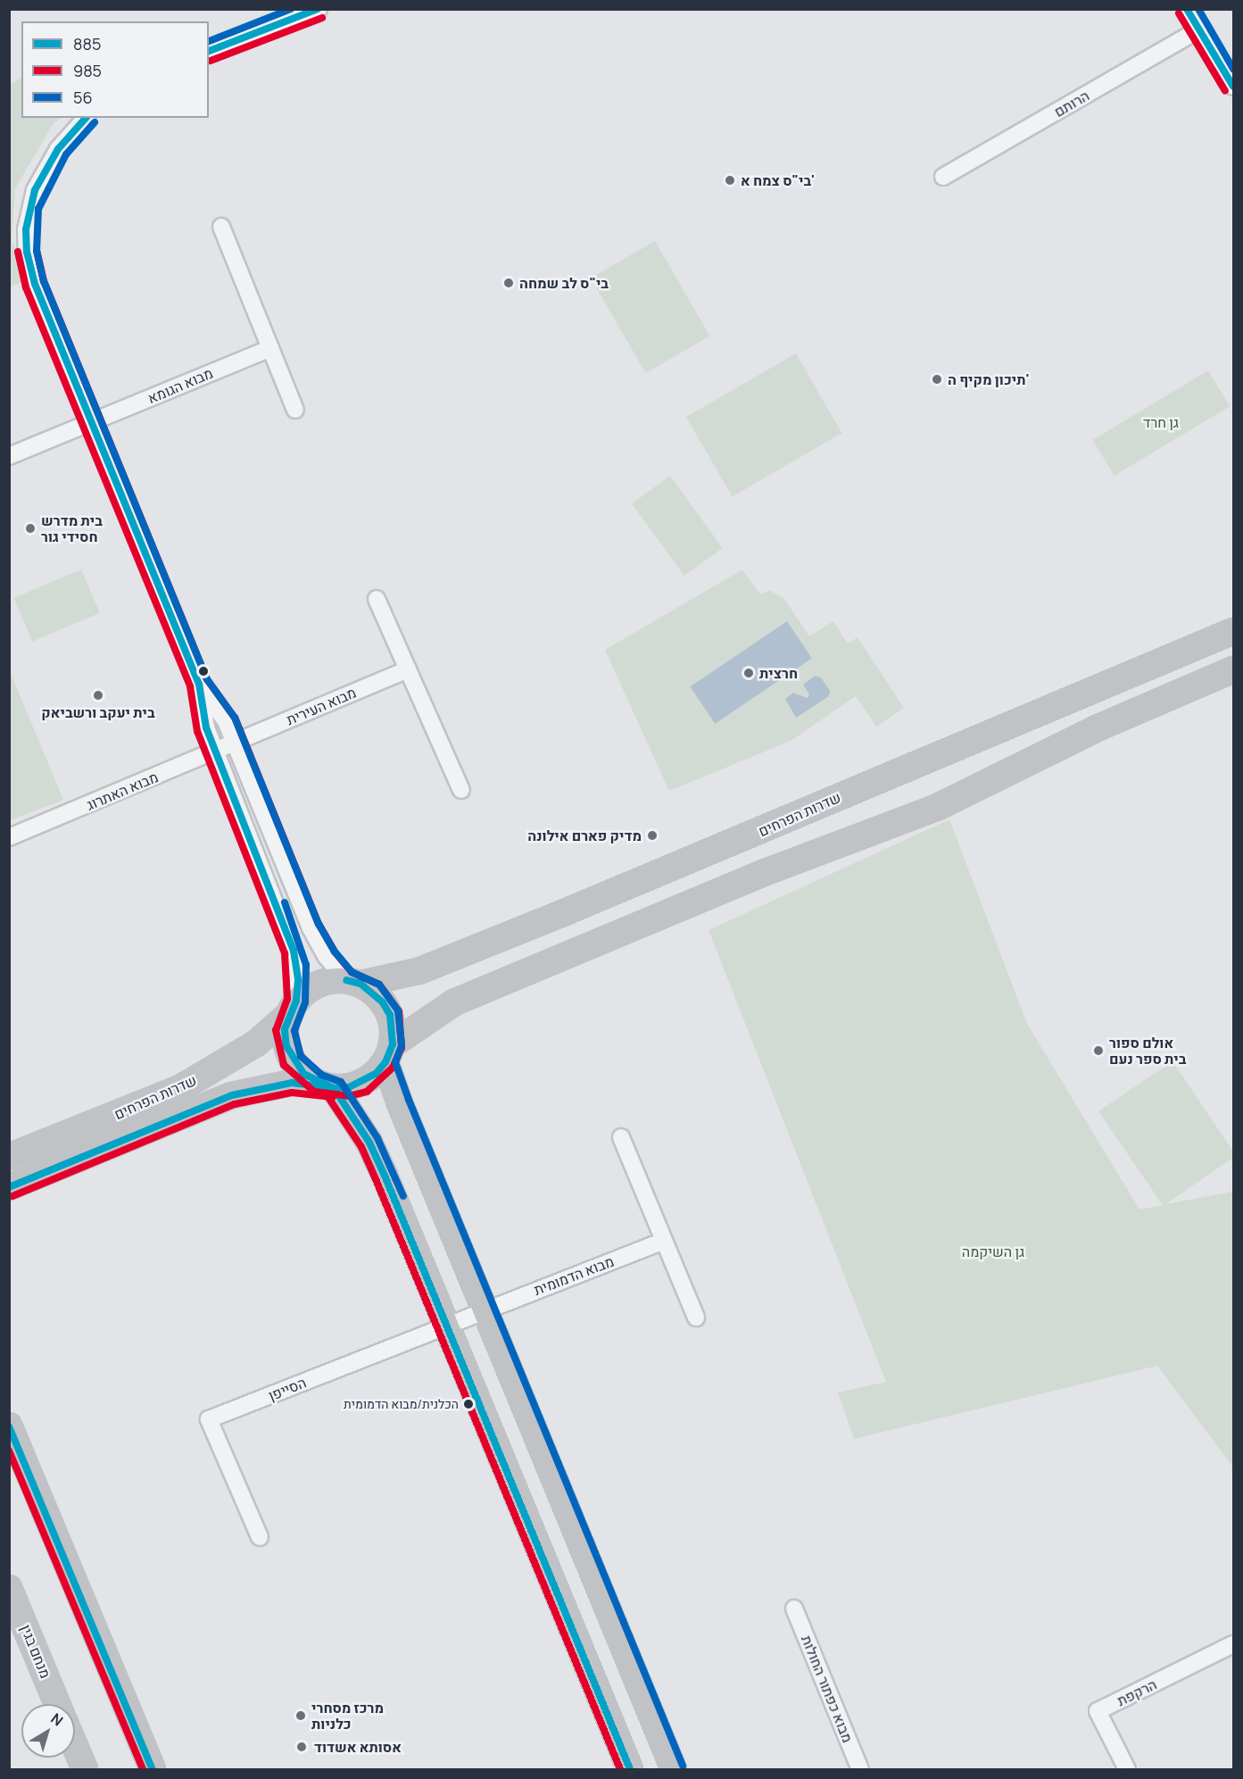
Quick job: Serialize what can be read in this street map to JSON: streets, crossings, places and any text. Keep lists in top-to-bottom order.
{
  "streets": {
    "street": [
      "הרותם",
      "מבוא הגומא",
      "מבוא העירית",
      "מבוא האתרוג",
      "שדרות הפרחים",
      "מבוא הדמומית",
      "הסייפן",
      "מנחם בגין",
      "מבוא כפתור החולות",
      "הרקפת"
    ]
  },
  "crossings": [
    ["מבוא העירית", "מבוא האתרוג"],
    ["מבוא הדמומית", "הסייפן"]
  ],
  "parks": ["גן חרד", "גן השיקמה"],
  "places": [
    "בי\"ס צמח א'",
    "בי\"ס לב שמחה",
    "תיכון מקיף ה'",
    "בית מדרש חסידי גור",
    "חרצית",
    "בית יעקב ורשביאק",
    "מדיק פארם אילונה",
    "אולם ספור בית ספר נעם",
    "הכלנית/מבוא הדמומית",
    "מרכז מסחרי כלניות",
    "אסותא אשדוד"
  ],
  "lines": ["transit line 885", "transit line 56", "transit line 985"],
  "legend": ["885", "985", "56"],
  "north": "top right"
}
